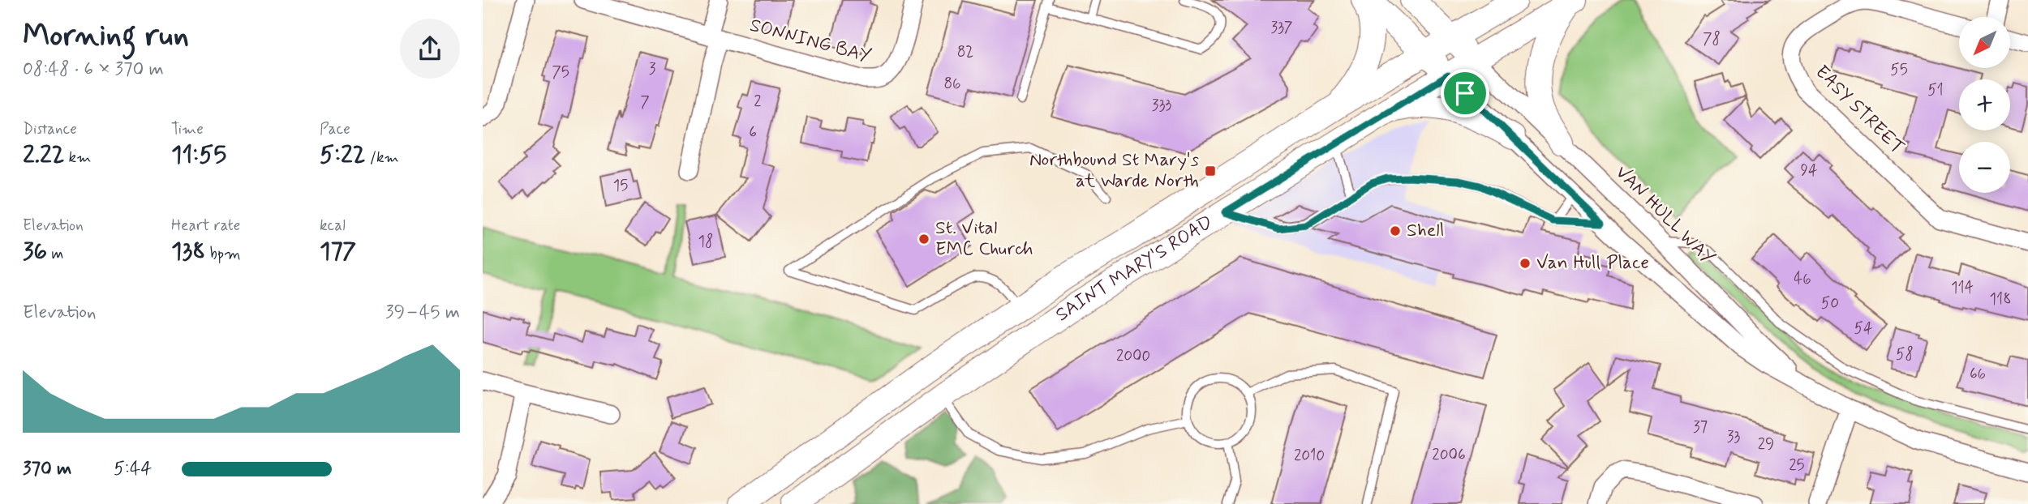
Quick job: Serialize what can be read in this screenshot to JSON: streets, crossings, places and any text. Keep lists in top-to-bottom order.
{
  "streets": {
    "main road": ["SAINT MARY'S ROAD"],
    "street": ["SONNING BAY", "EASY STREET", "VAN HULL WAY"]
  },
  "crossings": [
    ["VAN HULL WAY", "SAINT MARY'S ROAD"]
  ],
  "places": {
    "transit": ["Northbound St Mary's at Warde North"],
    "other": ["Shell", "St. Vital EMC Church", "Van Hull Place"]
  },
  "house_numbers": [
    "337",
    "78",
    "82",
    "3",
    "55",
    "75",
    "86",
    "51",
    "2",
    "7",
    "333",
    "6",
    "94",
    "15",
    "18",
    "46",
    "114",
    "118",
    "50",
    "54",
    "58",
    "2000",
    "66",
    "37",
    "33",
    "29",
    "2006",
    "2010",
    "25"
  ],
  "north": "bottom left",
  "page": {
    "heading": ["Morning run", "08:48 · 6 × 370 m"],
    "map_buttons": ["+", "−"],
    "stats": [
      ["Distance", "2.22 km"],
      ["Time", "11:55"],
      ["Pace", "5:22 /km"],
      ["Elevation", "36 m"],
      ["Heart rate", "138 bpm"],
      ["kcal", "177"]
    ],
    "chart": ["Elevation", "39–45 m"],
    "list": [
      {
        "name": "370 m",
        "note": "5:44"
      }
    ]
  }
}
